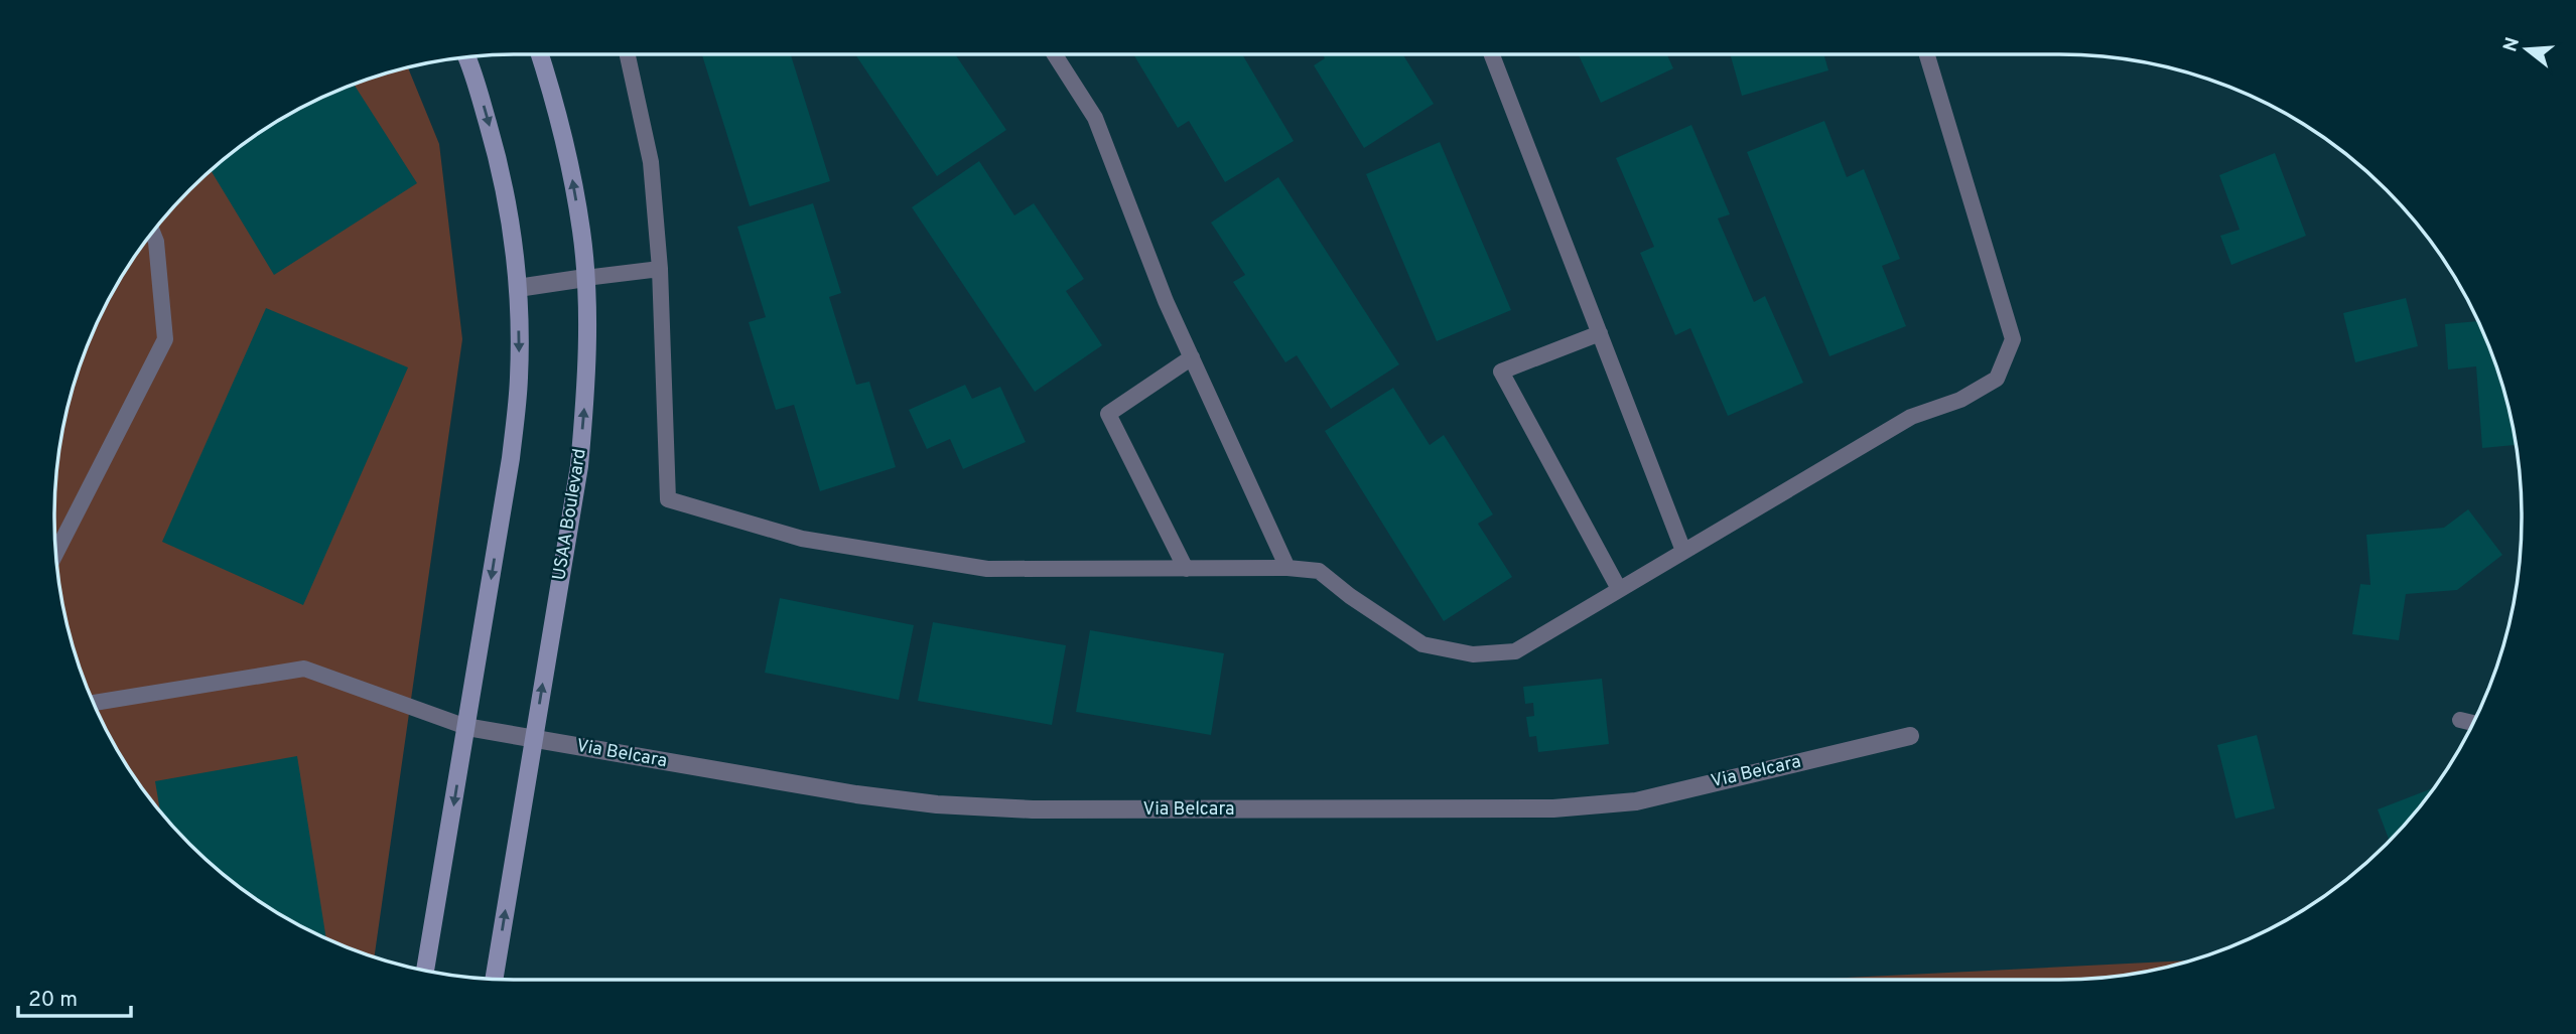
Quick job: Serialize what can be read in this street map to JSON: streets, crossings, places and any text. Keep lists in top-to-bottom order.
{
  "streets": {
    "street": ["USAA Boulevard", "Via Belcara"]
  },
  "crossings": [
    ["USAA Boulevard", "Via Belcara"]
  ],
  "scale_bar": "20 m",
  "north": "left"
}
